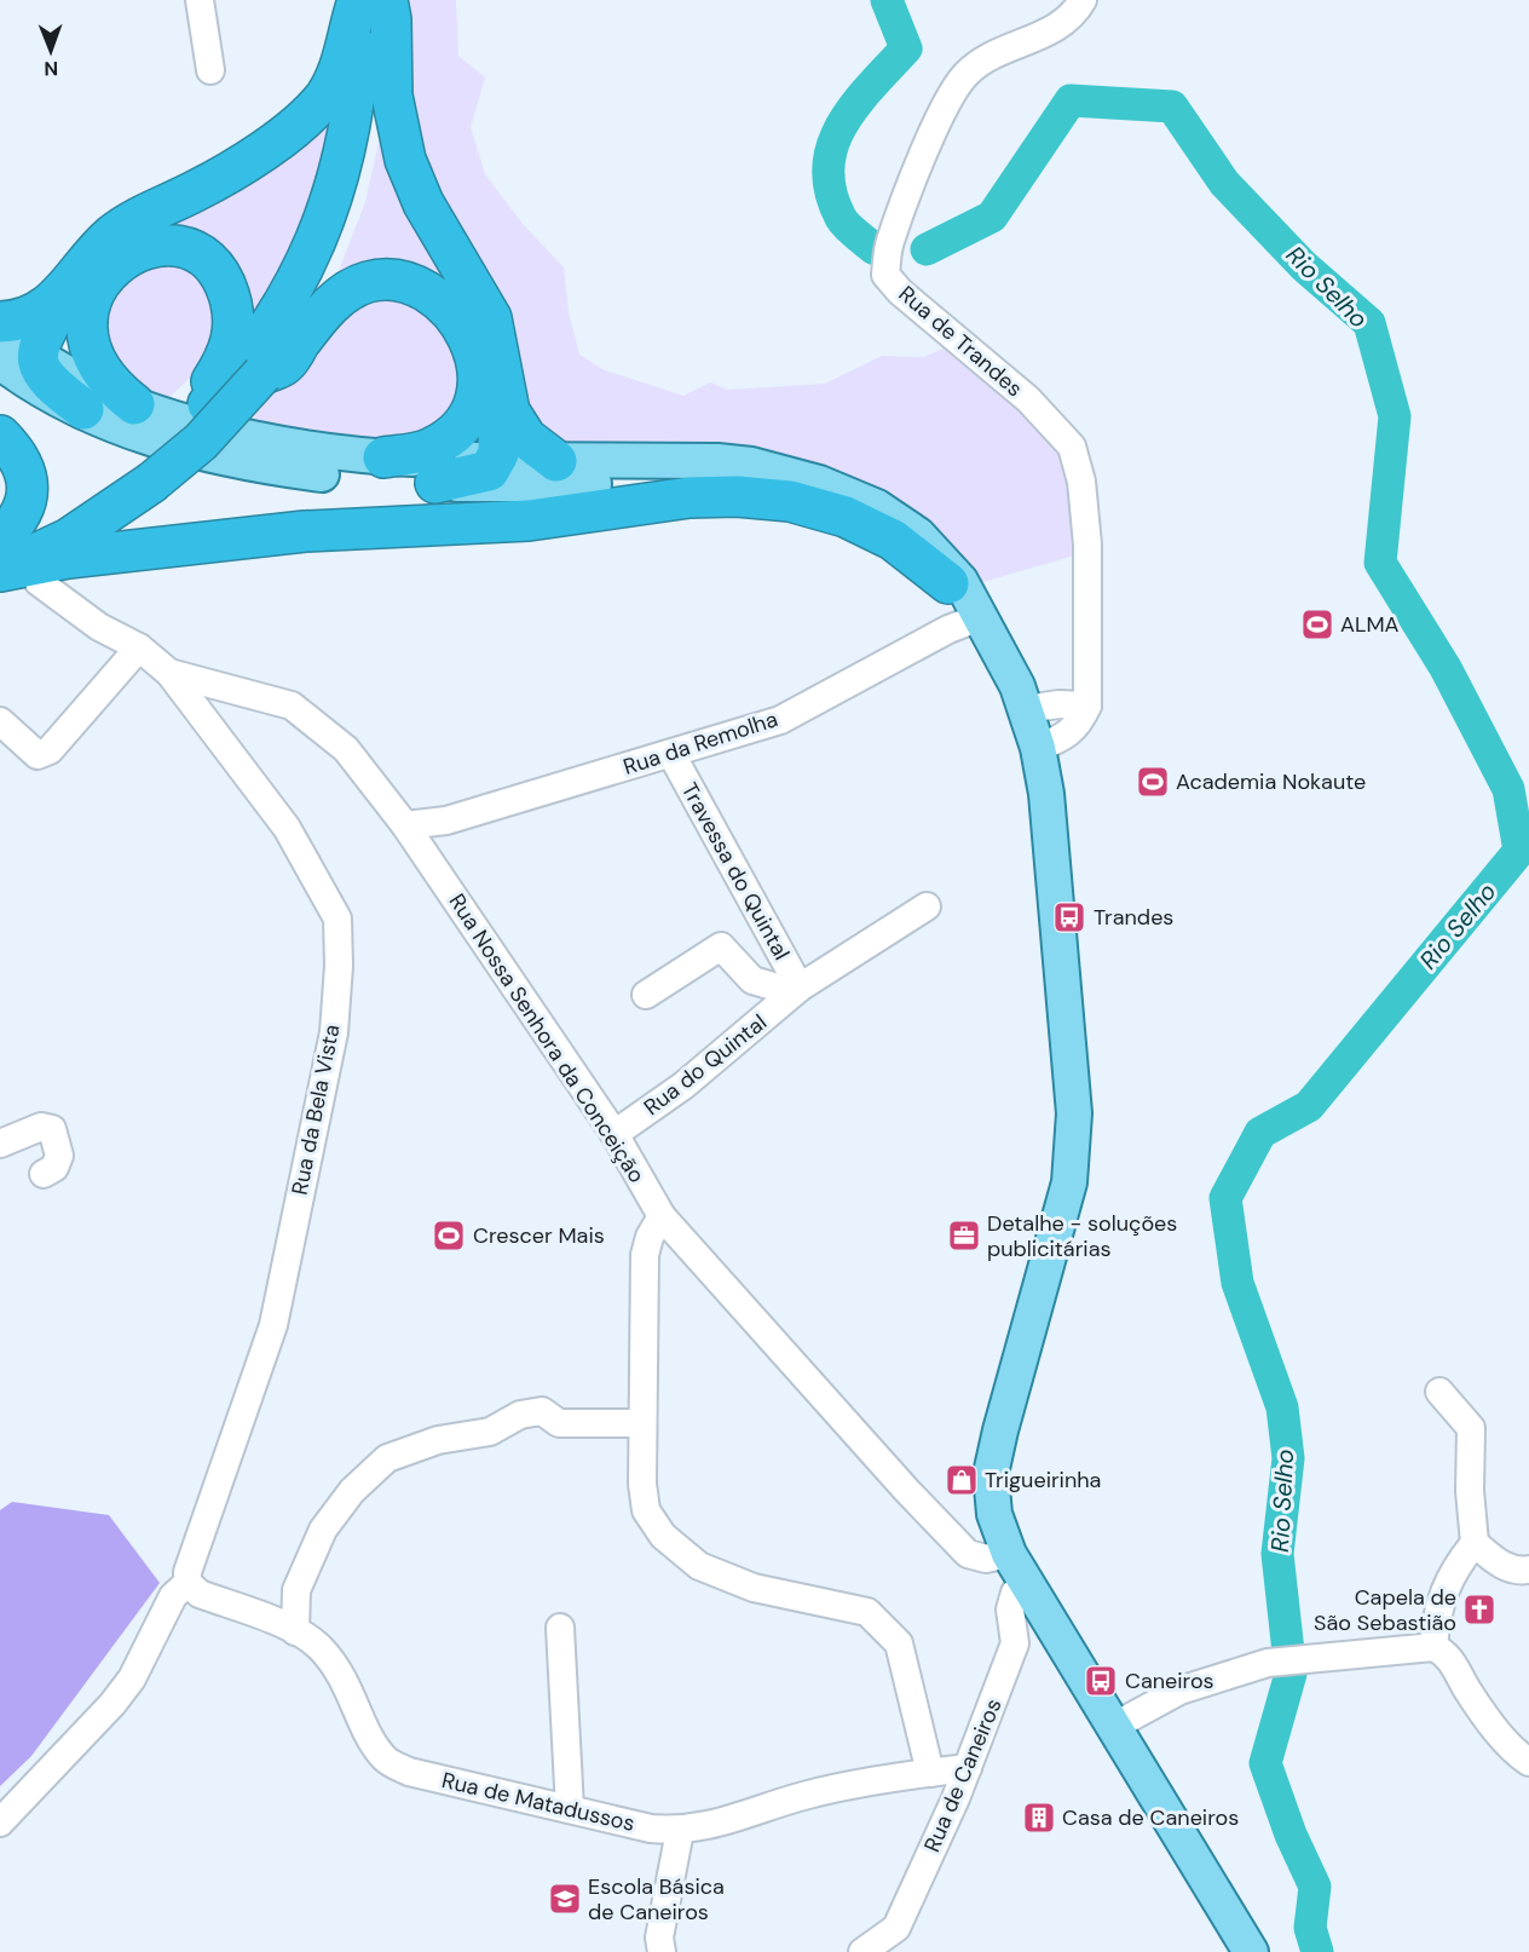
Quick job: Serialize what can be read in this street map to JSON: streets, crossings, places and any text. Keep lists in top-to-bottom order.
{
  "streets": {
    "street": [
      "Rua de Trandes",
      "Rua da Remolha",
      "Travessa do Quintal",
      "Rua Nossa Senhora da Conceição",
      "Rua do Quintal",
      "Rua da Bela Vista",
      "Rua de Caneiros",
      "Rua de Matadussos"
    ]
  },
  "crossings": [
    ["Rua da Remolha", "Travessa do Quintal"],
    ["Rua da Remolha", "Rua Nossa Senhora da Conceição"],
    ["Travessa do Quintal", "Rua do Quintal"],
    ["Rua Nossa Senhora da Conceição", "Rua do Quintal"],
    ["Rua Nossa Senhora da Conceição", "Rua da Bela Vista"],
    ["Rua da Bela Vista", "Rua de Matadussos"],
    ["Rua de Caneiros", "Rua de Matadussos"]
  ],
  "water": ["Rio Selho"],
  "places": {
    "sports": ["ALMA", "Academia Nokaute", "Crescer Mais"],
    "bus stop": ["Trandes", "Caneiros"],
    "office": ["Detalhe - soluções publicitárias"],
    "shop": ["Trigueirinha"],
    "church": ["Capela de São Sebastião"],
    "building": ["Casa de Caneiros"],
    "school or university": ["Escola Básica de Caneiros"]
  },
  "north": "bottom"
}
